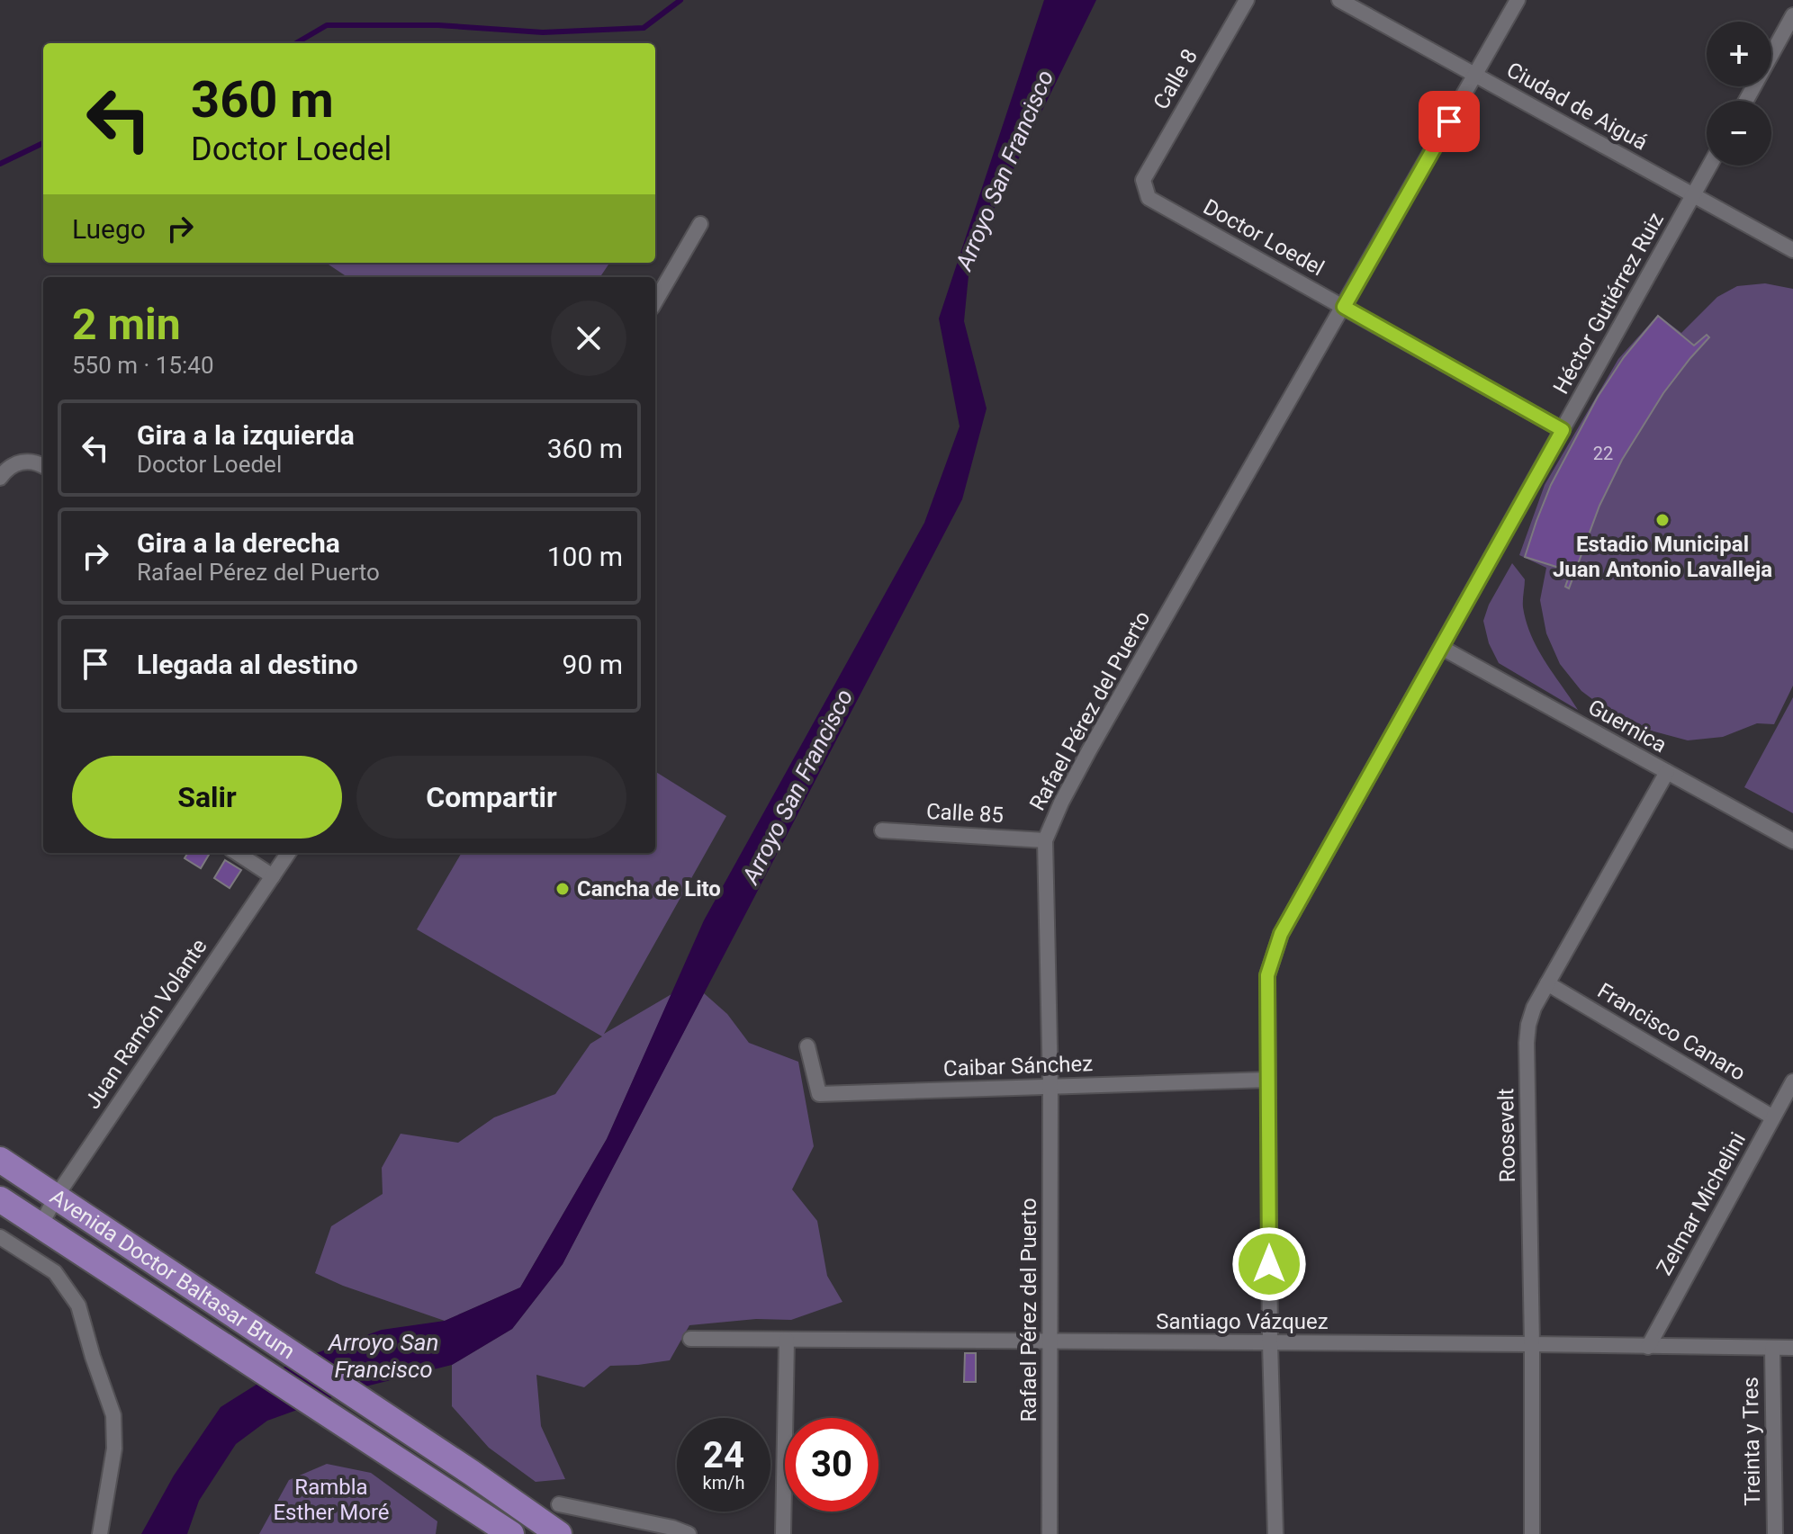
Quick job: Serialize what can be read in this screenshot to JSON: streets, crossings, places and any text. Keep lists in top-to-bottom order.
{
  "streets": {
    "highway": ["Avenida Doctor Baltasar Brum"],
    "street": [
      "Calle 8",
      "Ciudad de Aiguá",
      "Doctor Loedel",
      "Héctor Gutiérrez Ruiz",
      "Rafael Pérez del Puerto",
      "Guernica",
      "Calle 85",
      "Juan Ramón Volante",
      "Francisco Canaro",
      "Caibar Sánchez",
      "Roosevelt",
      "Zelmar Michelini",
      "Santiago Vázquez",
      "Treinta y Tres"
    ]
  },
  "crossings": [
    ["Calle 8", "Doctor Loedel"],
    ["Ciudad de Aiguá", "Héctor Gutiérrez Ruiz"],
    ["Ciudad de Aiguá", "Rafael Pérez del Puerto"],
    ["Doctor Loedel", "Héctor Gutiérrez Ruiz"],
    ["Doctor Loedel", "Rafael Pérez del Puerto"],
    ["Héctor Gutiérrez Ruiz", "Guernica"],
    ["Héctor Gutiérrez Ruiz", "Caibar Sánchez"],
    ["Héctor Gutiérrez Ruiz", "Santiago Vázquez"],
    ["Rafael Pérez del Puerto", "Calle 85"],
    ["Rafael Pérez del Puerto", "Caibar Sánchez"],
    ["Rafael Pérez del Puerto", "Santiago Vázquez"],
    ["Guernica", "Roosevelt"],
    ["Juan Ramón Volante", "Avenida Doctor Baltasar Brum"],
    ["Francisco Canaro", "Roosevelt"],
    ["Francisco Canaro", "Zelmar Michelini"],
    ["Roosevelt", "Santiago Vázquez"],
    ["Zelmar Michelini", "Santiago Vázquez"],
    ["Santiago Vázquez", "Treinta y Tres"]
  ],
  "water": ["Arroyo San Francisco"],
  "parks": ["Rambla Esther Moré"],
  "places": ["Estadio Municipal Juan Antonio Lavalleja", "Cancha de Lito"],
  "house_numbers": ["22"],
  "page": {
    "map_buttons": ["+", "−"],
    "turn": ["360 m", "Doctor Loedel"],
    "then": "Luego",
    "heading": ["2 min", "550 m · 15:40"],
    "list": [
      {
        "name": "Gira a la izquierda",
        "note": "Doctor Loedel",
        "value": "360 m"
      },
      {
        "name": "Gira a la derecha",
        "note": "Rafael Pérez del Puerto",
        "value": "100 m"
      },
      {
        "name": "Llegada al destino",
        "value": "90 m"
      }
    ],
    "buttons": ["Salir", "Compartir"],
    "speed": "24 km/h",
    "limit": "30"
  }
}
